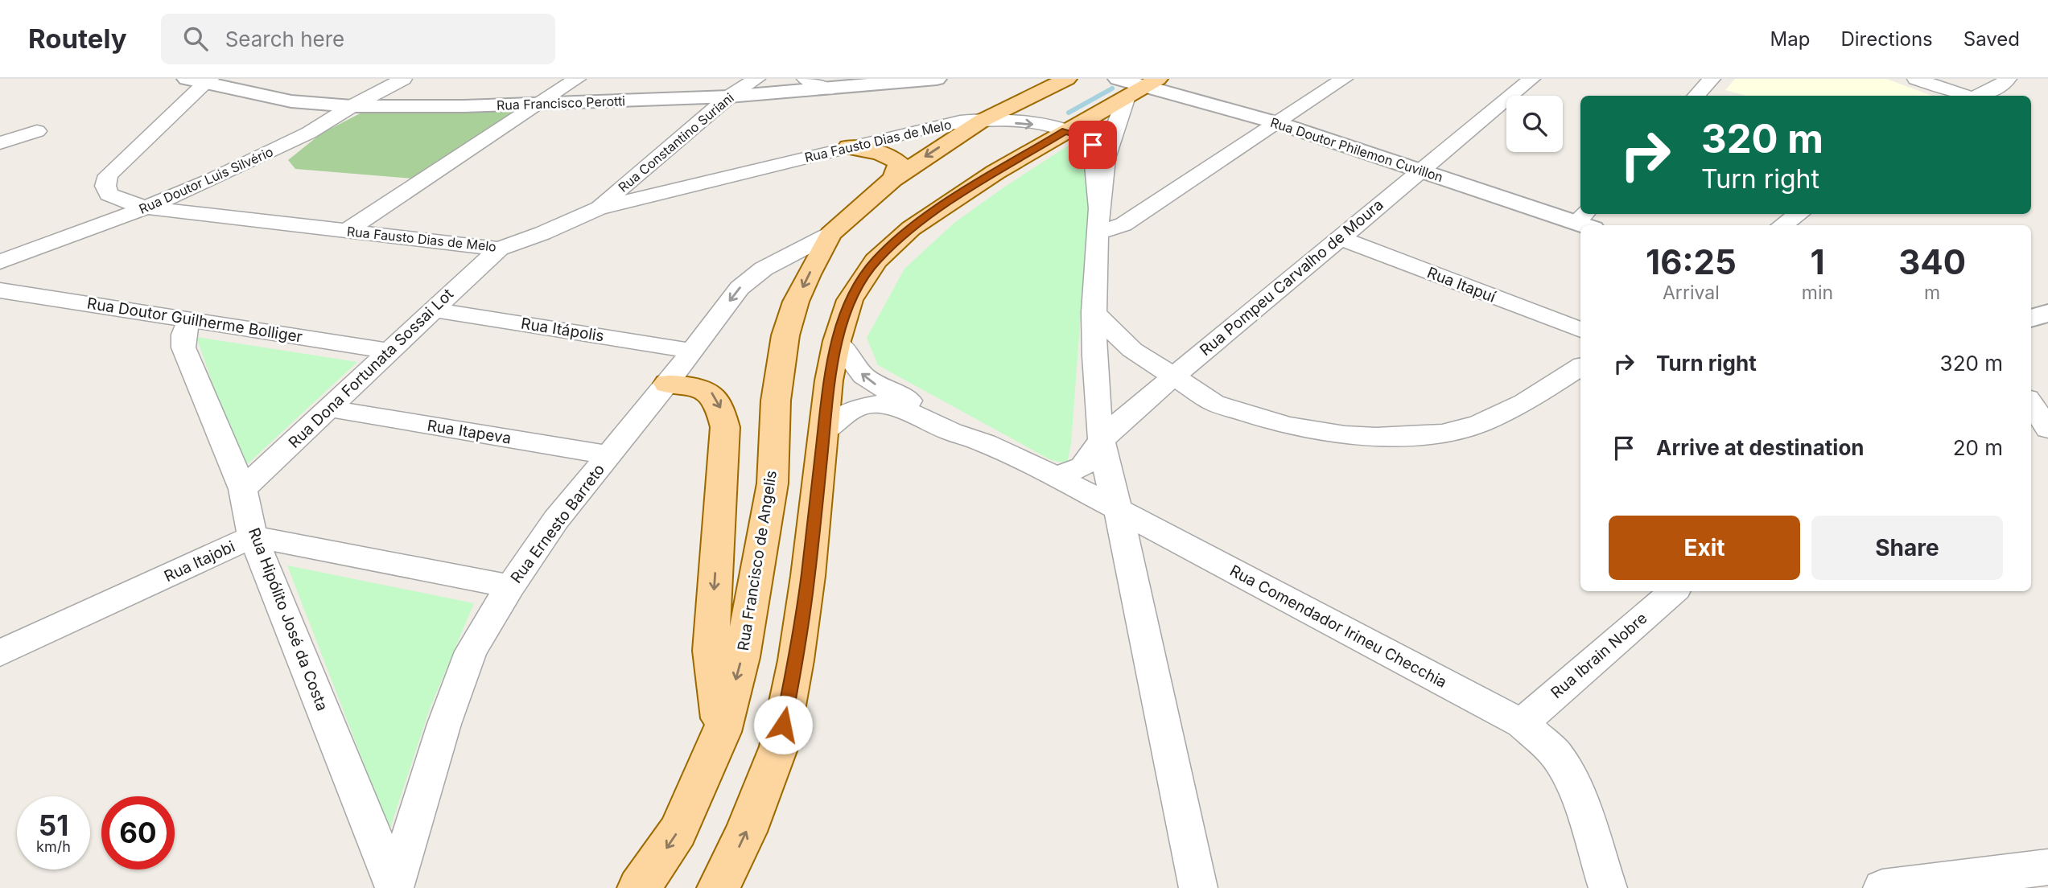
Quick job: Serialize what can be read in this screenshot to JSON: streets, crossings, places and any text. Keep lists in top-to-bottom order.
{
  "streets": {
    "main road": ["Rua Francisco de Angelis"],
    "street": [
      "Rua Francisco Perotti",
      "Rua Fausto Dias de Melo",
      "Rua Constantino Suriani",
      "Rua Doutor Philemon Cuvillon",
      "Rua Doutor Luis Silvério",
      "Rua Pompeu Carvalho de Moura",
      "Rua Itapuí",
      "Rua Doutor Guilherme Bolliger",
      "Rua Itápolis",
      "Rua Dona Fortunata Sossai Lot",
      "Rua Itapeva",
      "Rua Ernesto Barreto",
      "Rua Itajobi",
      "Rua Hipólito José da Costa",
      "Rua Comendador Irineu Checchia",
      "Rua Ibrain Nobre"
    ]
  },
  "crossings": [
    ["Rua Francisco Perotti", "Rua Fausto Dias de Melo"],
    ["Rua Francisco Perotti", "Rua Constantino Suriani"],
    ["Rua Francisco Perotti", "Rua Doutor Luis Silvério"],
    ["Rua Fausto Dias de Melo", "Rua Constantino Suriani"],
    ["Rua Fausto Dias de Melo", "Rua Doutor Luis Silvério"],
    ["Rua Fausto Dias de Melo", "Rua Dona Fortunata Sossai Lot"],
    ["Rua Fausto Dias de Melo", "Rua Francisco de Angelis"],
    ["Rua Doutor Philemon Cuvillon", "Rua Pompeu Carvalho de Moura"],
    ["Rua Pompeu Carvalho de Moura", "Rua Itapuí"],
    ["Rua Pompeu Carvalho de Moura", "Rua Comendador Irineu Checchia"],
    ["Rua Doutor Guilherme Bolliger", "Rua Dona Fortunata Sossai Lot"],
    ["Rua Doutor Guilherme Bolliger", "Rua Hipólito José da Costa"],
    ["Rua Itápolis", "Rua Dona Fortunata Sossai Lot"],
    ["Rua Itápolis", "Rua Ernesto Barreto"],
    ["Rua Dona Fortunata Sossai Lot", "Rua Itapeva"],
    ["Rua Dona Fortunata Sossai Lot", "Rua Hipólito José da Costa"],
    ["Rua Itapeva", "Rua Ernesto Barreto"],
    ["Rua Ernesto Barreto", "Rua Francisco de Angelis"],
    ["Rua Ernesto Barreto", "Rua Itajobi"],
    ["Rua Ernesto Barreto", "Rua Hipólito José da Costa"],
    ["Rua Itajobi", "Rua Hipólito José da Costa"],
    ["Rua Comendador Irineu Checchia", "Rua Ibrain Nobre"]
  ],
  "page": {
    "header": "Routely",
    "search": "Search here",
    "nav": ["Map", "Directions", "Saved"],
    "turn": ["320 m", "Turn right"],
    "eta": [
      "16:25",
      "Arrival",
      "1",
      "min",
      "340",
      "m"
    ],
    "list": [
      {
        "name": "Turn right",
        "value": "320 m"
      },
      {
        "name": "Arrive at destination",
        "value": "20 m"
      }
    ],
    "buttons": ["Exit", "Share"],
    "speed": "51 km/h",
    "limit": "60"
  }
}
